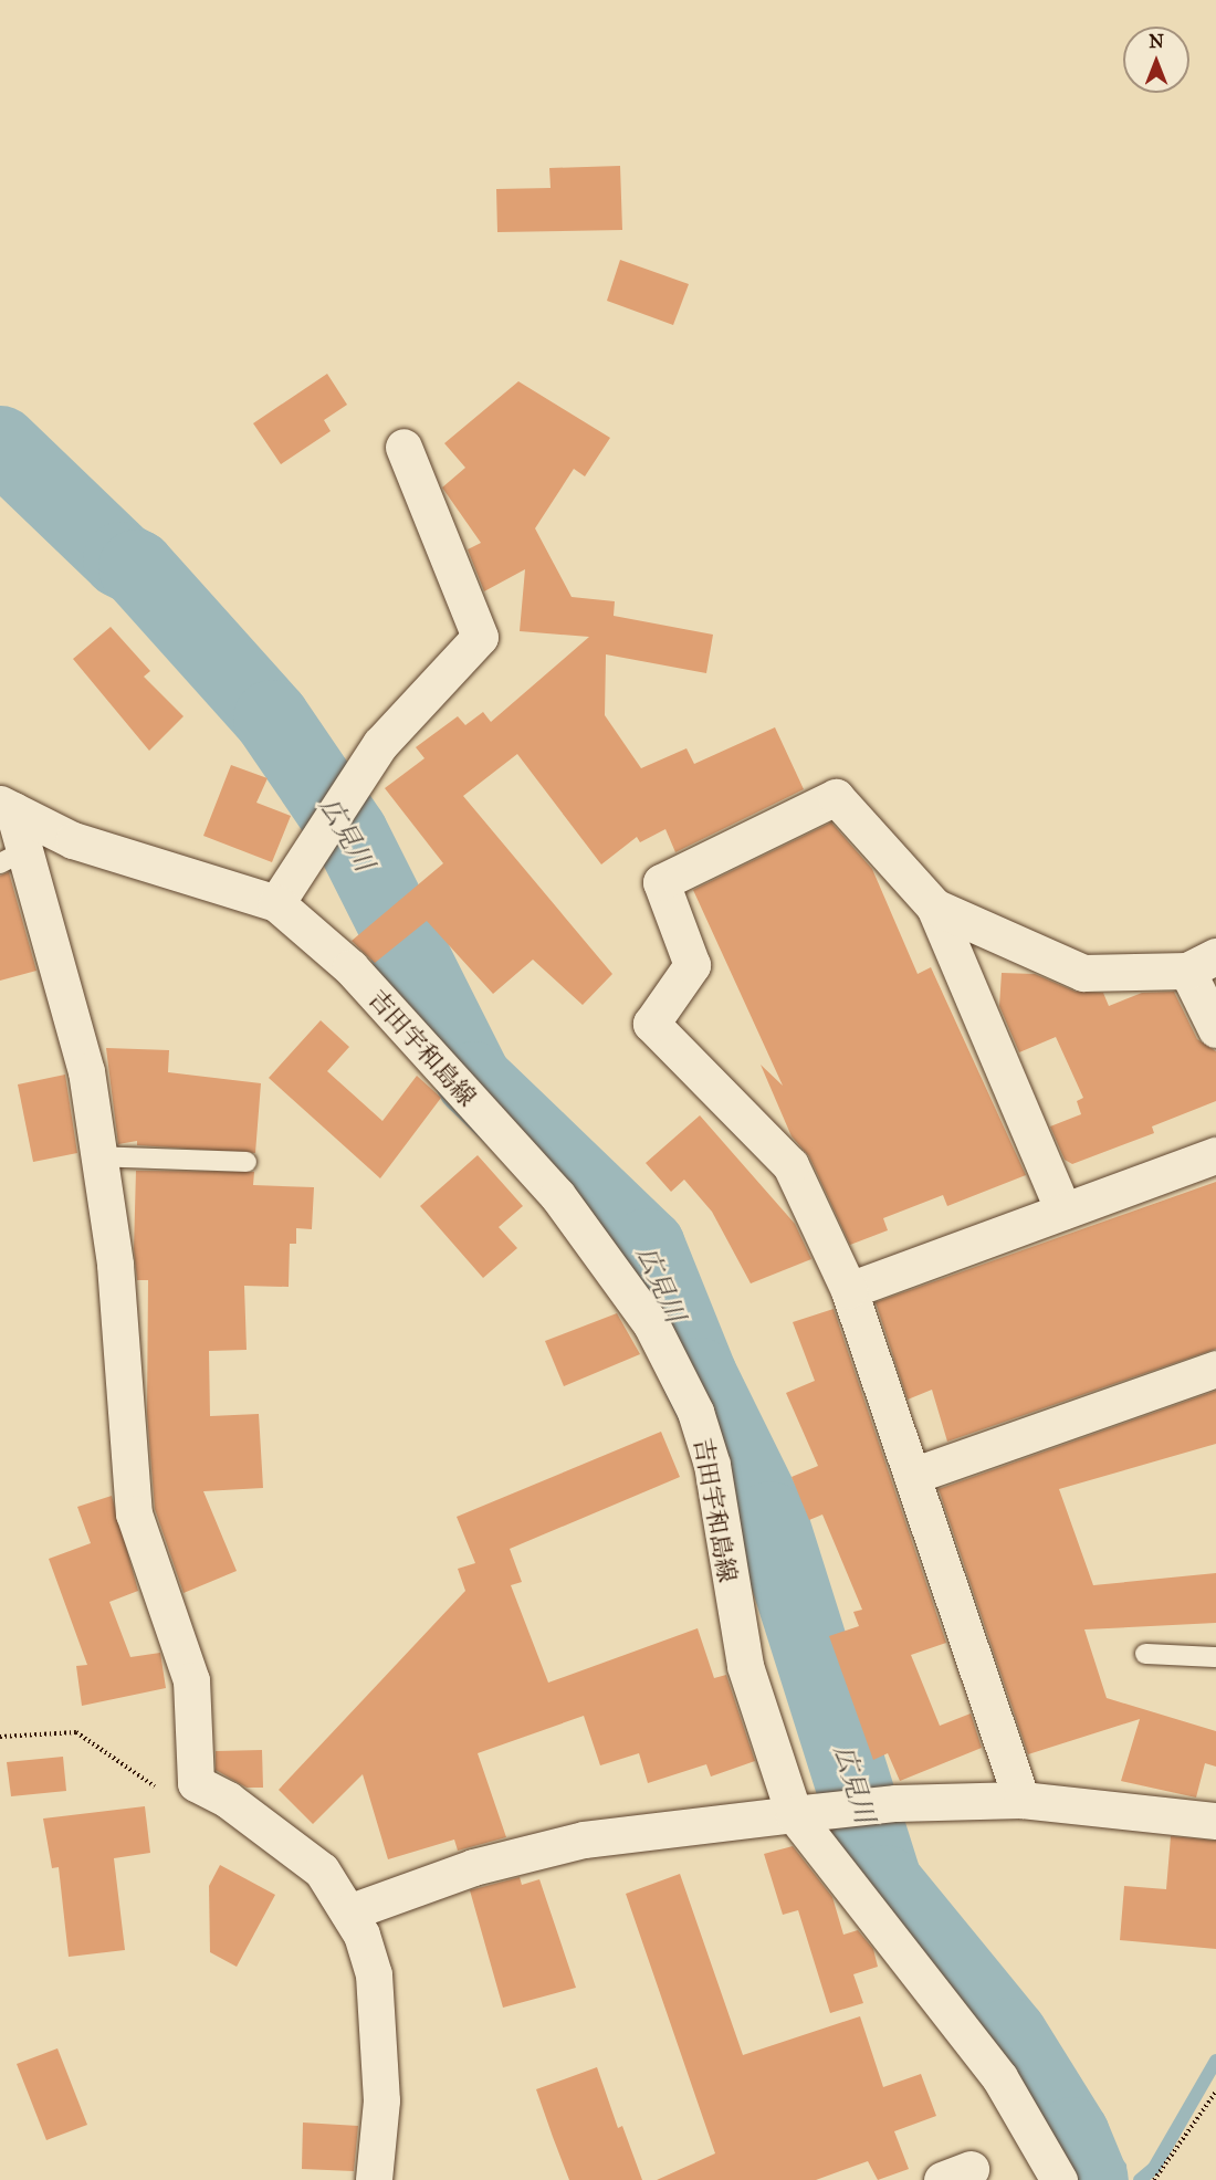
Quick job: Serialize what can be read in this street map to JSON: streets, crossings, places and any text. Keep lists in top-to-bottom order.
{
  "streets": {
    "street": ["吉田宇和島線"]
  },
  "water": ["広見川"],
  "north": "top"
}
